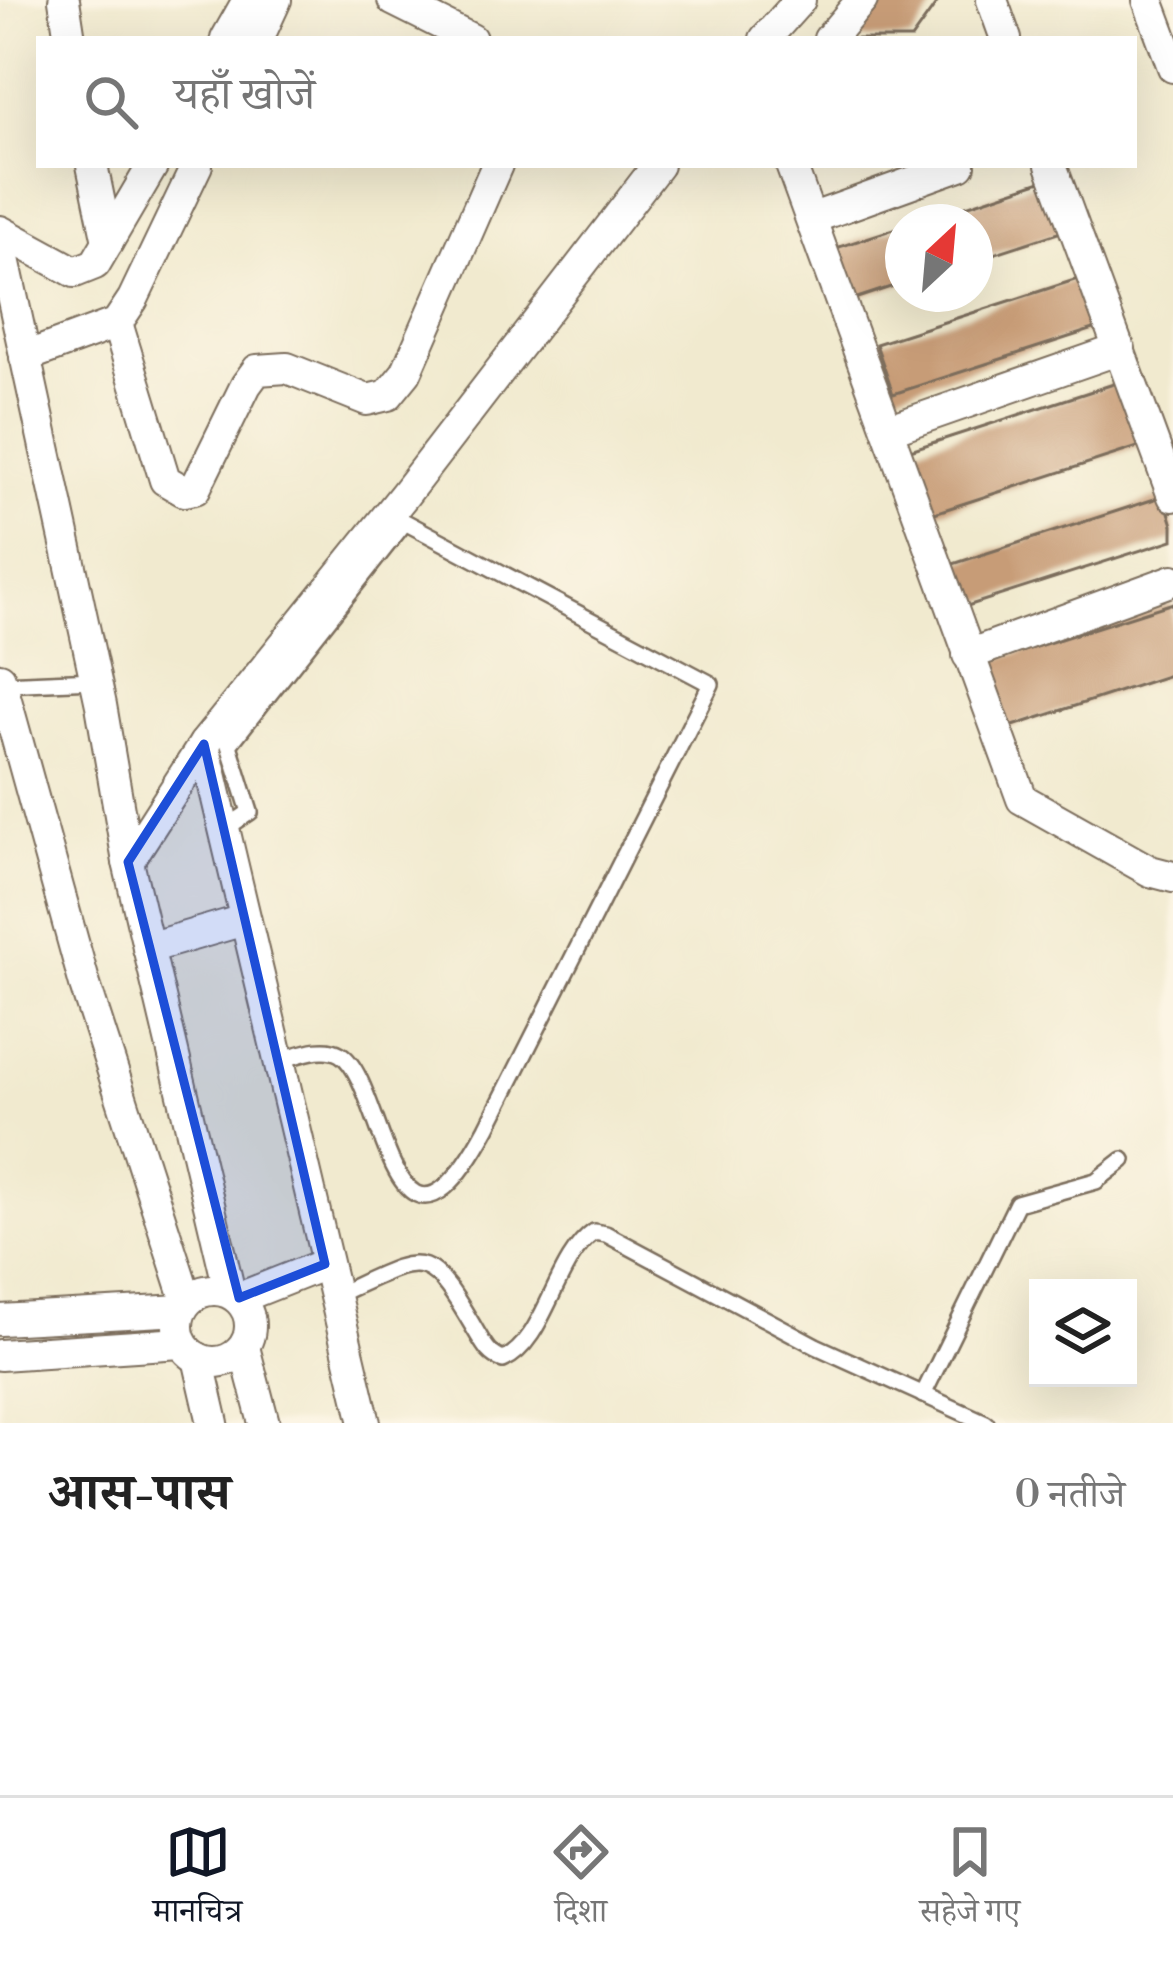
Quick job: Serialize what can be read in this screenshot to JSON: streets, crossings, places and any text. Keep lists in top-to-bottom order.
{
  "north": "top right",
  "page": {
    "search": "यहाँ खोजें",
    "heading": ["आस-पास", "0 नतीजे"],
    "nav": ["मानचित्र", "दिशा", "सहेजे गए"]
  }
}
